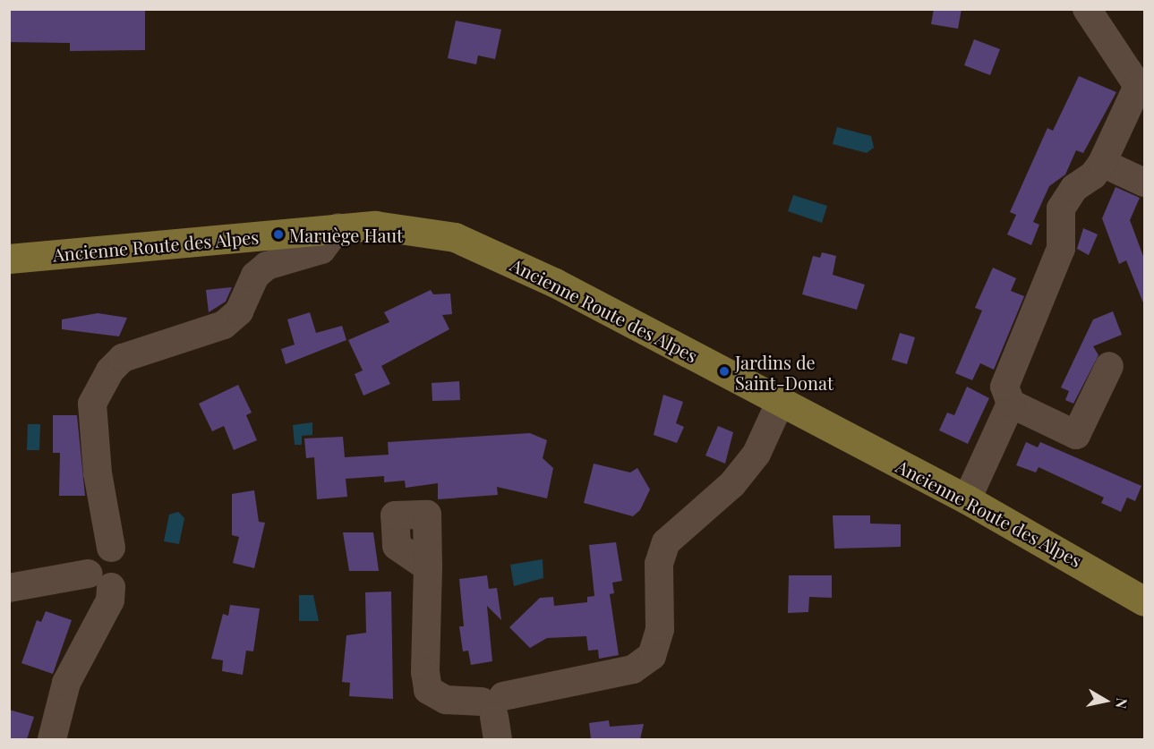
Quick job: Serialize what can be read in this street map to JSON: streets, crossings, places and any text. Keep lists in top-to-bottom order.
{
  "streets": {
    "main road": ["Ancienne Route des Alpes"]
  },
  "places": ["Maruège Haut", "Jardins de Saint-Donat"],
  "north": "right"
}
